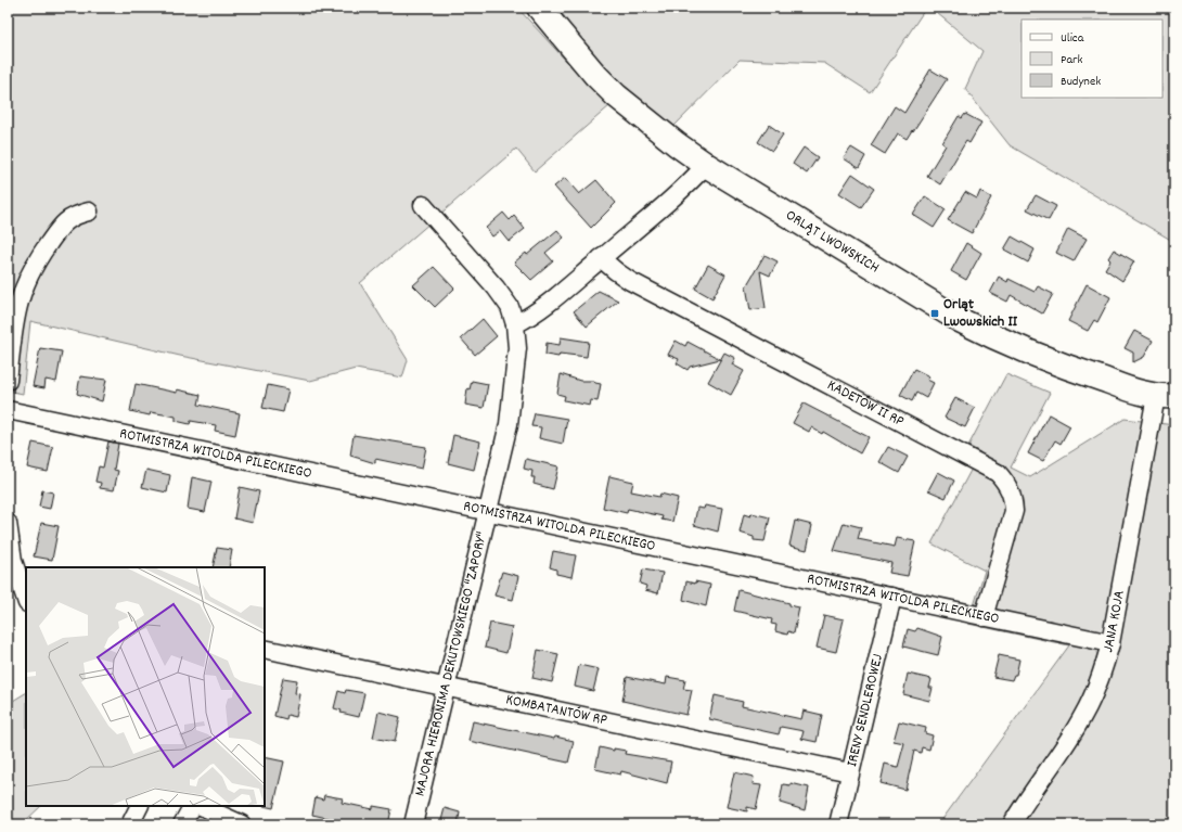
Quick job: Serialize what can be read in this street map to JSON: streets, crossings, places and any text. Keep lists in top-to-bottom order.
{
  "streets": {
    "street": [
      "ORLĄT LWOWSKICH",
      "KADETÓW II RP",
      "ROTMISTRZA WITOLDA PILECKIEGO",
      "JANA KOJA",
      "MAJORA HIERONIMA DEKUTOWSKIEGO \"ZAPORY\"",
      "KOMBATANTÓW RP",
      "IRENY SENDLEROWEJ"
    ]
  },
  "crossings": [
    ["ORLĄT LWOWSKICH", "JANA KOJA"],
    ["KADETÓW II RP", "ROTMISTRZA WITOLDA PILECKIEGO"],
    ["ROTMISTRZA WITOLDA PILECKIEGO", "JANA KOJA"],
    ["ROTMISTRZA WITOLDA PILECKIEGO", "MAJORA HIERONIMA DEKUTOWSKIEGO \"ZAPORY\""],
    ["ROTMISTRZA WITOLDA PILECKIEGO", "IRENY SENDLEROWEJ"],
    ["MAJORA HIERONIMA DEKUTOWSKIEGO \"ZAPORY\"", "KOMBATANTÓW RP"],
    ["KOMBATANTÓW RP", "IRENY SENDLEROWEJ"]
  ],
  "places": {
    "transit": ["Orląt Lwowskich II"]
  },
  "legend": ["Ulica", "Park", "Budynek"]
}
